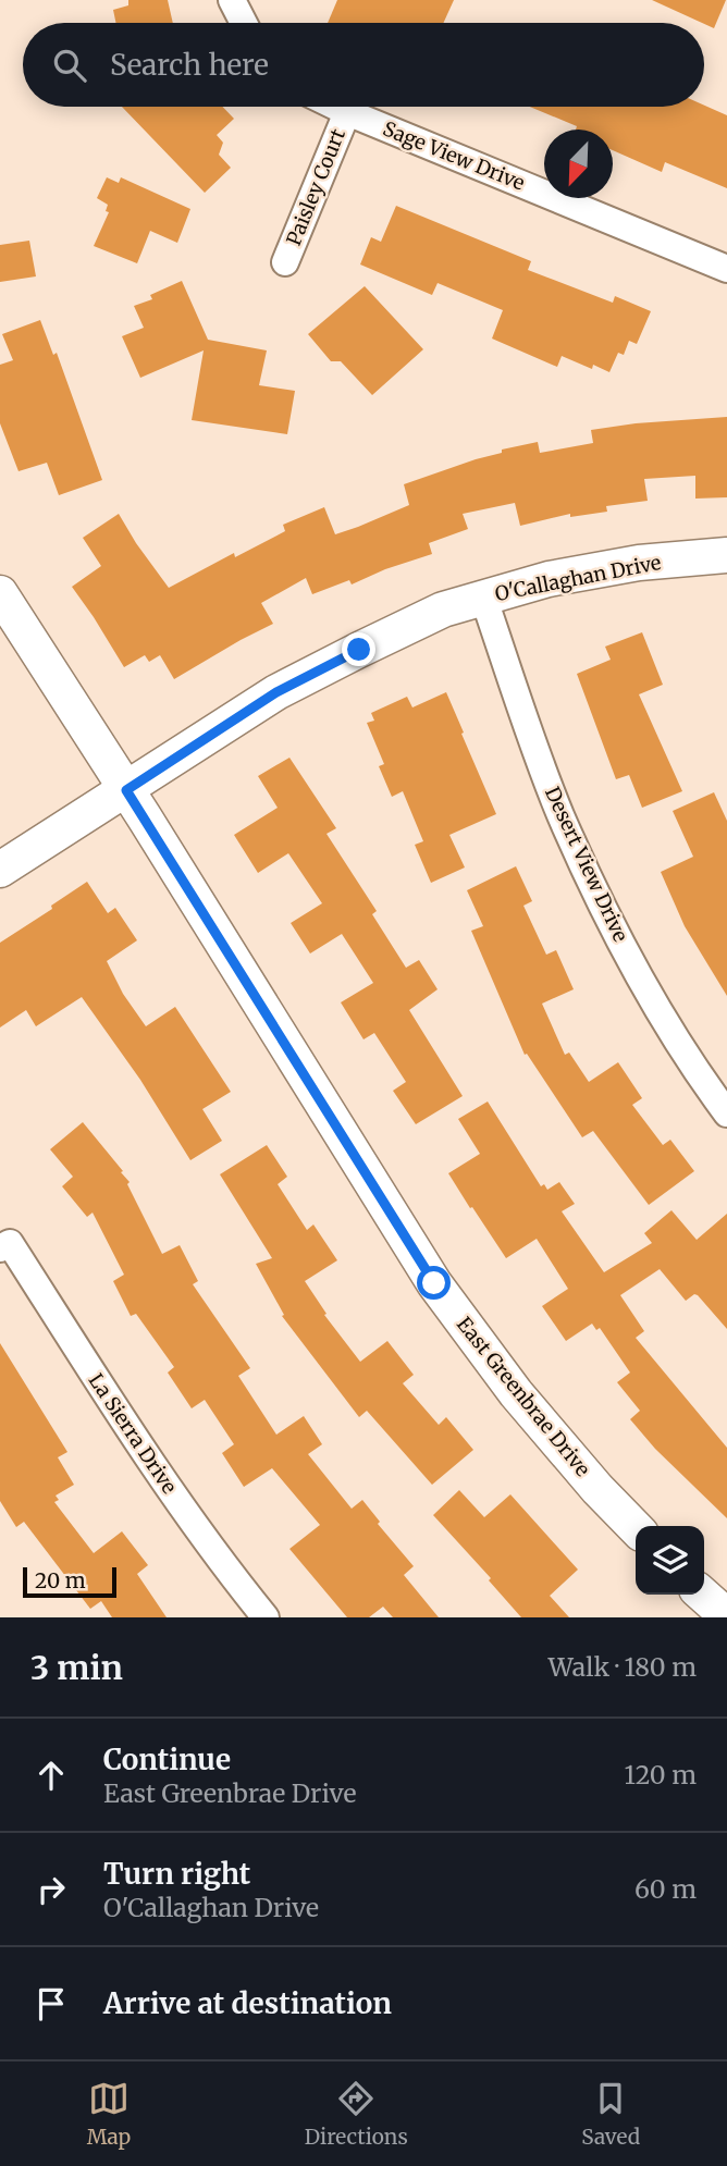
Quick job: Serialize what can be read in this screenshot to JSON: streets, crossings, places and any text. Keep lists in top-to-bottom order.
{
  "streets": {
    "street": [
      "Sage View Drive",
      "Paisley Court",
      "O'Callaghan Drive",
      "Desert View Drive",
      "East Greenbrae Drive",
      "La Sierra Drive"
    ]
  },
  "crossings": [
    ["Sage View Drive", "Paisley Court"],
    ["O'Callaghan Drive", "Desert View Drive"],
    ["O'Callaghan Drive", "East Greenbrae Drive"]
  ],
  "scale_bar": "20 m",
  "north": "bottom left",
  "page": {
    "search": "Search here",
    "scale": "20 m",
    "heading": ["3 min", "Walk · 180 m"],
    "list": [
      ["Continue", "East Greenbrae Drive", "120 m"],
      ["Turn right", "O'Callaghan Drive", "60 m"],
      "Arrive at destination"
    ],
    "nav": ["Map", "Directions", "Saved"]
  }
}
